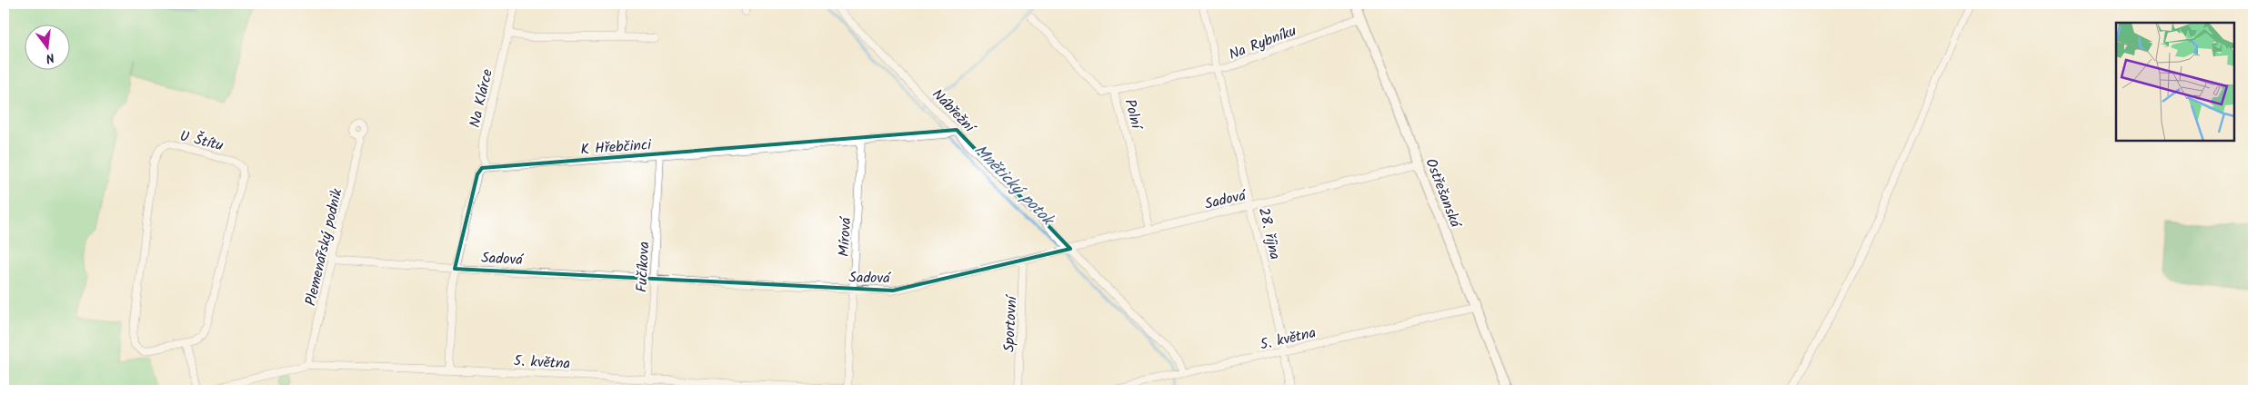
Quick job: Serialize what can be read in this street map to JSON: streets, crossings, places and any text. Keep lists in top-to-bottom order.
{
  "streets": {
    "street": [
      "Na Rybníku",
      "Na Klárce",
      "Nábřežní",
      "Polní",
      "U Štítu",
      "K Hřebčinci",
      "Ostřešanská",
      "Sadová",
      "28. října",
      "Mírová",
      "Plemenářský podnik",
      "Fučíkova",
      "Sportovní",
      "5. května"
    ]
  },
  "crossings": [
    ["Na Rybníku", "Polní"],
    ["Na Rybníku", "Ostřešanská"],
    ["Na Rybníku", "28. října"],
    ["Na Klárce", "K Hřebčinci"],
    ["Nábřežní", "K Hřebčinci"],
    ["Nábřežní", "Sadová"],
    ["Nábřežní", "5. května"],
    ["Polní", "Sadová"],
    ["K Hřebčinci", "Mírová"],
    ["K Hřebčinci", "Fučíkova"],
    ["Ostřešanská", "Sadová"],
    ["Ostřešanská", "5. května"],
    ["Sadová", "28. října"],
    ["Sadová", "Mírová"],
    ["Sadová", "Plemenářský podnik"],
    ["Sadová", "Fučíkova"],
    ["Sadová", "Sportovní"],
    ["28. října", "5. května"],
    ["Mírová", "5. května"],
    ["Plemenářský podnik", "5. května"],
    ["Fučíkova", "5. května"]
  ],
  "water": ["Mnětický potok"],
  "north": "bottom"
}
